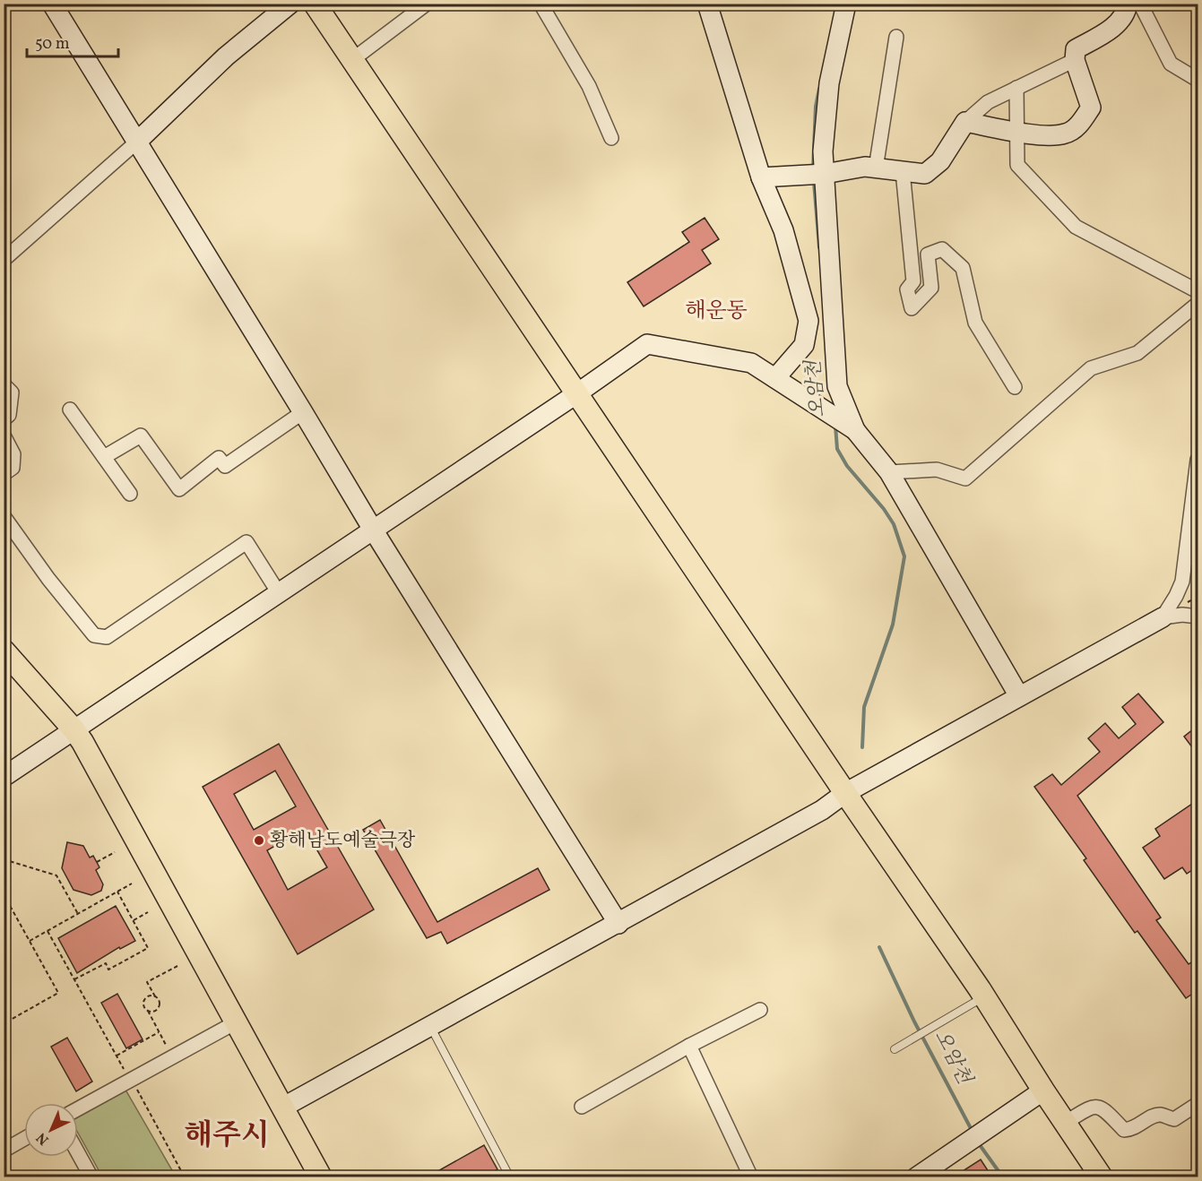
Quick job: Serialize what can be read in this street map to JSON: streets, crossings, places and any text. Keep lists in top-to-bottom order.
{
  "districts": ["해운동", "해주시"],
  "water": ["오암천"],
  "places": ["황해남도예술극장"],
  "scale_bar": "50 m",
  "north": "bottom left"
}
